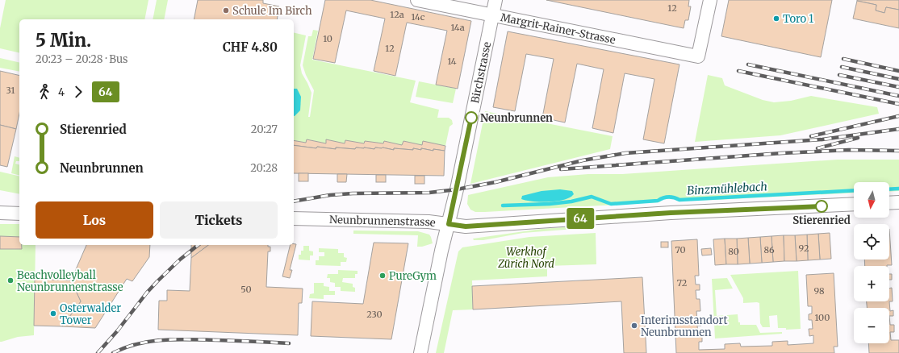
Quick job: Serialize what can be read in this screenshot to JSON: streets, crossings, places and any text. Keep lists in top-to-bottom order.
{
  "streets": {
    "street": ["Margrit-Rainer-Strasse", "Birchstrasse", "Neunbrunnenstrasse"]
  },
  "crossings": [
    ["Margrit-Rainer-Strasse", "Birchstrasse"],
    ["Birchstrasse", "Neunbrunnenstrasse"]
  ],
  "water": ["Binzmühlebach"],
  "parks": ["Werkhof Zürich Nord"],
  "places": [
    "Schule Im Birch",
    "Toro 1",
    "Neunbrunnen",
    "Stierenried",
    "PureGym",
    "Beachvolleyball Neunbrunnenstrasse",
    "Osterwalder Tower",
    "Interimsstandort Neunbrunnen"
  ],
  "lines": ["bus line 64"],
  "house_numbers": [
    "12",
    "12a",
    "14c",
    "14a",
    "10",
    "12",
    "14",
    "31",
    "92",
    "70",
    "86",
    "80",
    "72",
    "50",
    "98",
    "230",
    "100"
  ],
  "north": "bottom",
  "page": {
    "on_map": "64",
    "heading": ["5 Min.", "20:23 – 20:28 · Bus", "CHF 4.80"],
    "legs": ["4", "64"],
    "list": [
      {
        "name": "Stierenried",
        "value": "20:27"
      },
      {
        "name": "Neunbrunnen",
        "value": "20:28"
      }
    ],
    "map_buttons": ["+", "−"],
    "buttons": ["Los", "Tickets"]
  }
}
